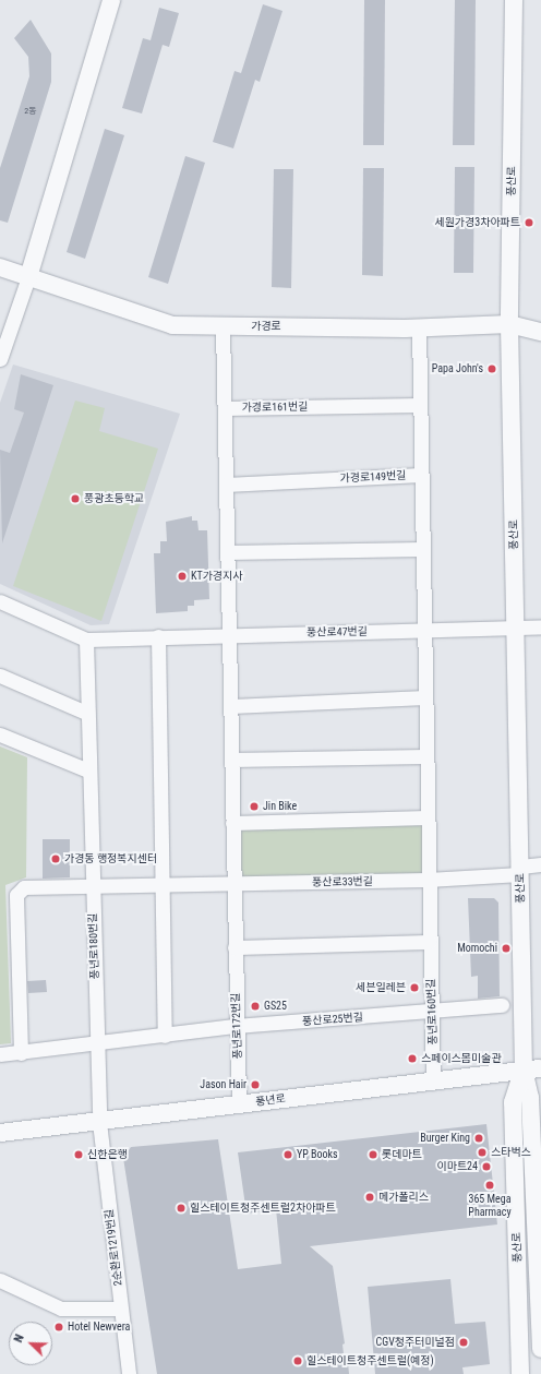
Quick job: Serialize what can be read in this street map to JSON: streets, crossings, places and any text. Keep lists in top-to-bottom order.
{
  "streets": {
    "street": [
      "풍산로",
      "가경로",
      "가경로161번길",
      "가경로149번길",
      "풍산로47번길",
      "풍산로33번길",
      "풍년로180번길",
      "풍년로160번길",
      "풍산로25번길",
      "풍년로172번길",
      "풍년로",
      "2순환로1219번길"
    ]
  },
  "crossings": [
    ["풍산로", "가경로"],
    ["풍산로", "풍산로47번길"],
    ["풍산로", "풍산로33번길"],
    ["풍산로", "풍년로"],
    ["가경로", "가경로149번길"],
    ["가경로161번길", "가경로149번길"],
    ["가경로149번길", "풍산로47번길"],
    ["가경로149번길", "풍년로160번길"],
    ["풍산로47번길", "풍년로180번길"],
    ["풍산로47번길", "풍년로160번길"],
    ["풍산로47번길", "풍년로172번길"],
    ["풍산로33번길", "풍년로180번길"],
    ["풍산로33번길", "풍년로160번길"],
    ["풍산로33번길", "풍년로172번길"],
    ["풍년로180번길", "풍산로25번길"],
    ["풍년로180번길", "풍년로"],
    ["풍년로180번길", "2순환로1219번길"],
    ["풍년로160번길", "풍산로25번길"],
    ["풍년로160번길", "풍년로"],
    ["풍산로25번길", "풍년로172번길"],
    ["풍년로172번길", "풍년로"],
    ["풍년로", "2순환로1219번길"]
  ],
  "places": [
    "세원가경3차아파트",
    "Papa John's",
    "풍광초등학교",
    "KT가경지사",
    "Jin Bike",
    "가경동 행정복지센터",
    "Momochi",
    "세븐일레븐",
    "GS25",
    "스페이스몸미술관",
    "Jason Hair",
    "Burger King",
    "스타벅스",
    "신한은행",
    "YP Books",
    "롯데마트",
    "이마트24",
    "365 Mega Pharmacy",
    "메가폴리스",
    "힐스테이트청주센트럴2차아파트",
    "Hotel Newvera",
    "CGV청주터미널점",
    "힐스테이트청주센트럴(예정)"
  ],
  "house_numbers": ["2동"],
  "north": "top left"
}
